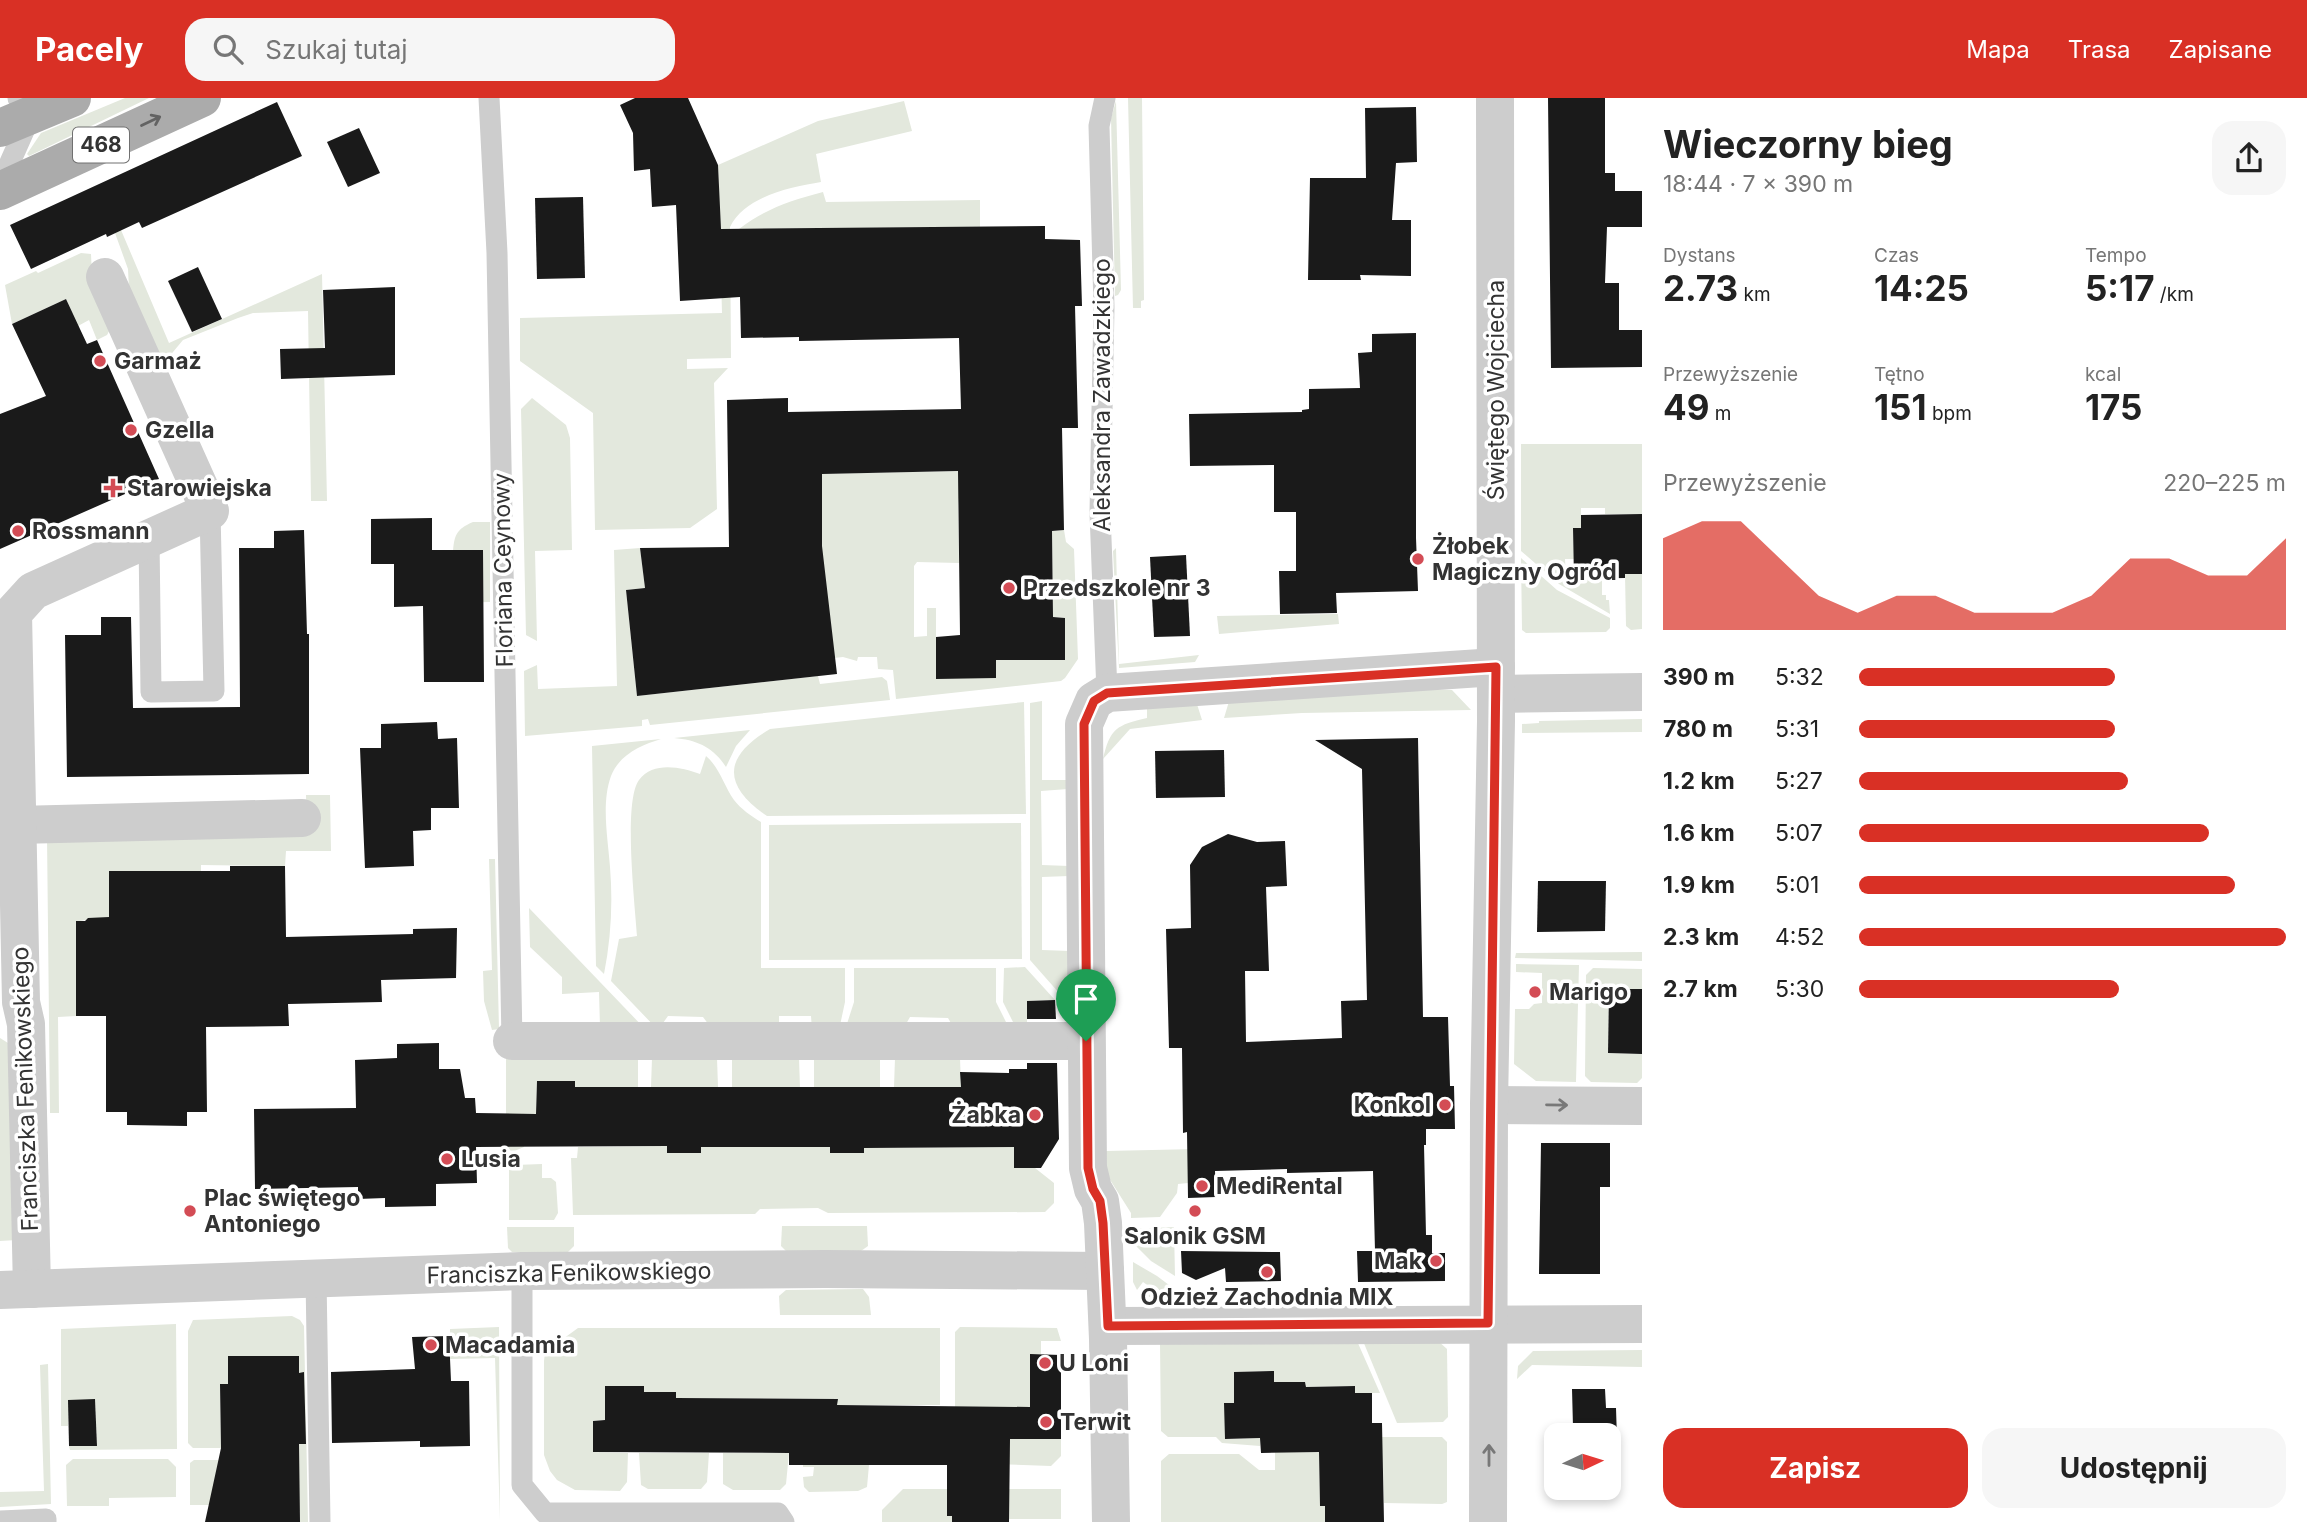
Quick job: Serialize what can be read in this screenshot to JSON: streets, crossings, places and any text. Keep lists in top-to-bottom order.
{
  "streets": {
    "main road": ["468"],
    "street": ["Świętego Wojciecha", "Franciszka Fenikowskiego"],
    "lane": ["Aleksandra Zawadzkiego", "Floriana Ceynowy"]
  },
  "places": {
    "other": [
      "Garmaż",
      "Gzella",
      "Rossmann",
      "Żłobek Magiczny Ogród",
      "Przedszkole nr 3",
      "Marigo",
      "Konkol",
      "Żabka",
      "Lusia",
      "MediRental",
      "Plac świętego Antoniego",
      "Salonik GSM",
      "Mak",
      "Odzież Zachodnia MIX",
      "Macadamia",
      "U Loni",
      "Terwit"
    ],
    "health": ["Starowiejska"]
  },
  "north": "right",
  "page": {
    "header": "Pacely",
    "search": "Szukaj tutaj",
    "nav": ["Mapa", "Trasa", "Zapisane"],
    "heading": ["Wieczorny bieg", "18:44 · 7 × 390 m"],
    "stats": [
      ["Dystans", "2.73 km"],
      ["Czas", "14:25"],
      ["Tempo", "5:17 /km"],
      ["Przewyższenie", "49 m"],
      ["Tętno", "151 bpm"],
      ["kcal", "175"]
    ],
    "chart": ["Przewyższenie", "220–225 m"],
    "list": [
      {
        "name": "390 m",
        "note": "5:32"
      },
      {
        "name": "780 m",
        "note": "5:31"
      },
      {
        "name": "1.2 km",
        "note": "5:27"
      },
      {
        "name": "1.6 km",
        "note": "5:07"
      },
      {
        "name": "1.9 km",
        "note": "5:01"
      },
      {
        "name": "2.3 km",
        "note": "4:52"
      },
      {
        "name": "2.7 km",
        "note": "5:30"
      }
    ],
    "buttons": ["Zapisz", "Udostępnij"]
  }
}
